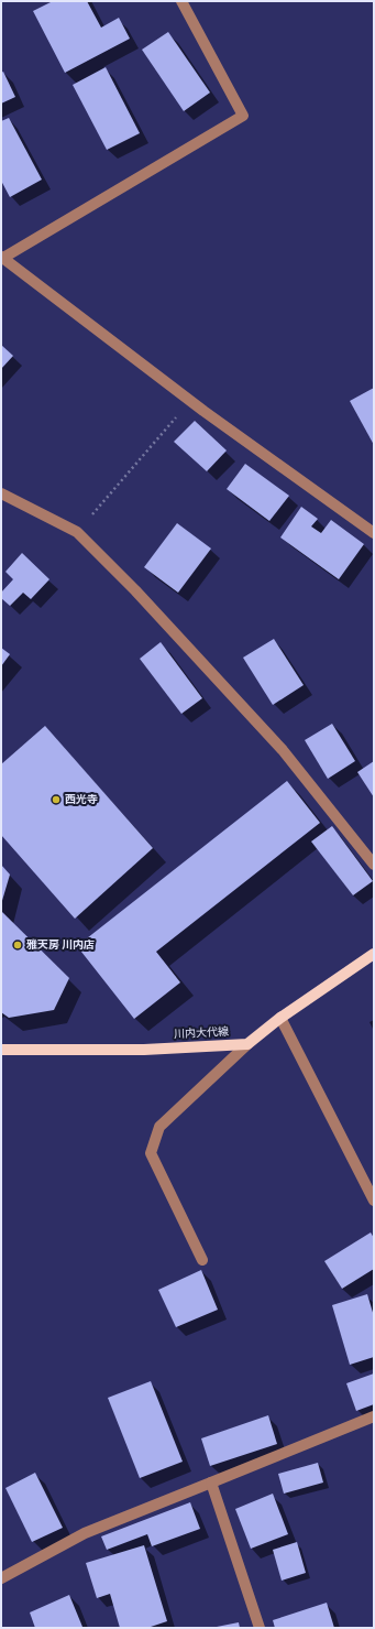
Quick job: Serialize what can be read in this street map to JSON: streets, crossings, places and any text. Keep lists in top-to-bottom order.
{
  "streets": {
    "main road": ["川内大代線"]
  },
  "places": ["西光寺", "雅天房 川内店"]
}
